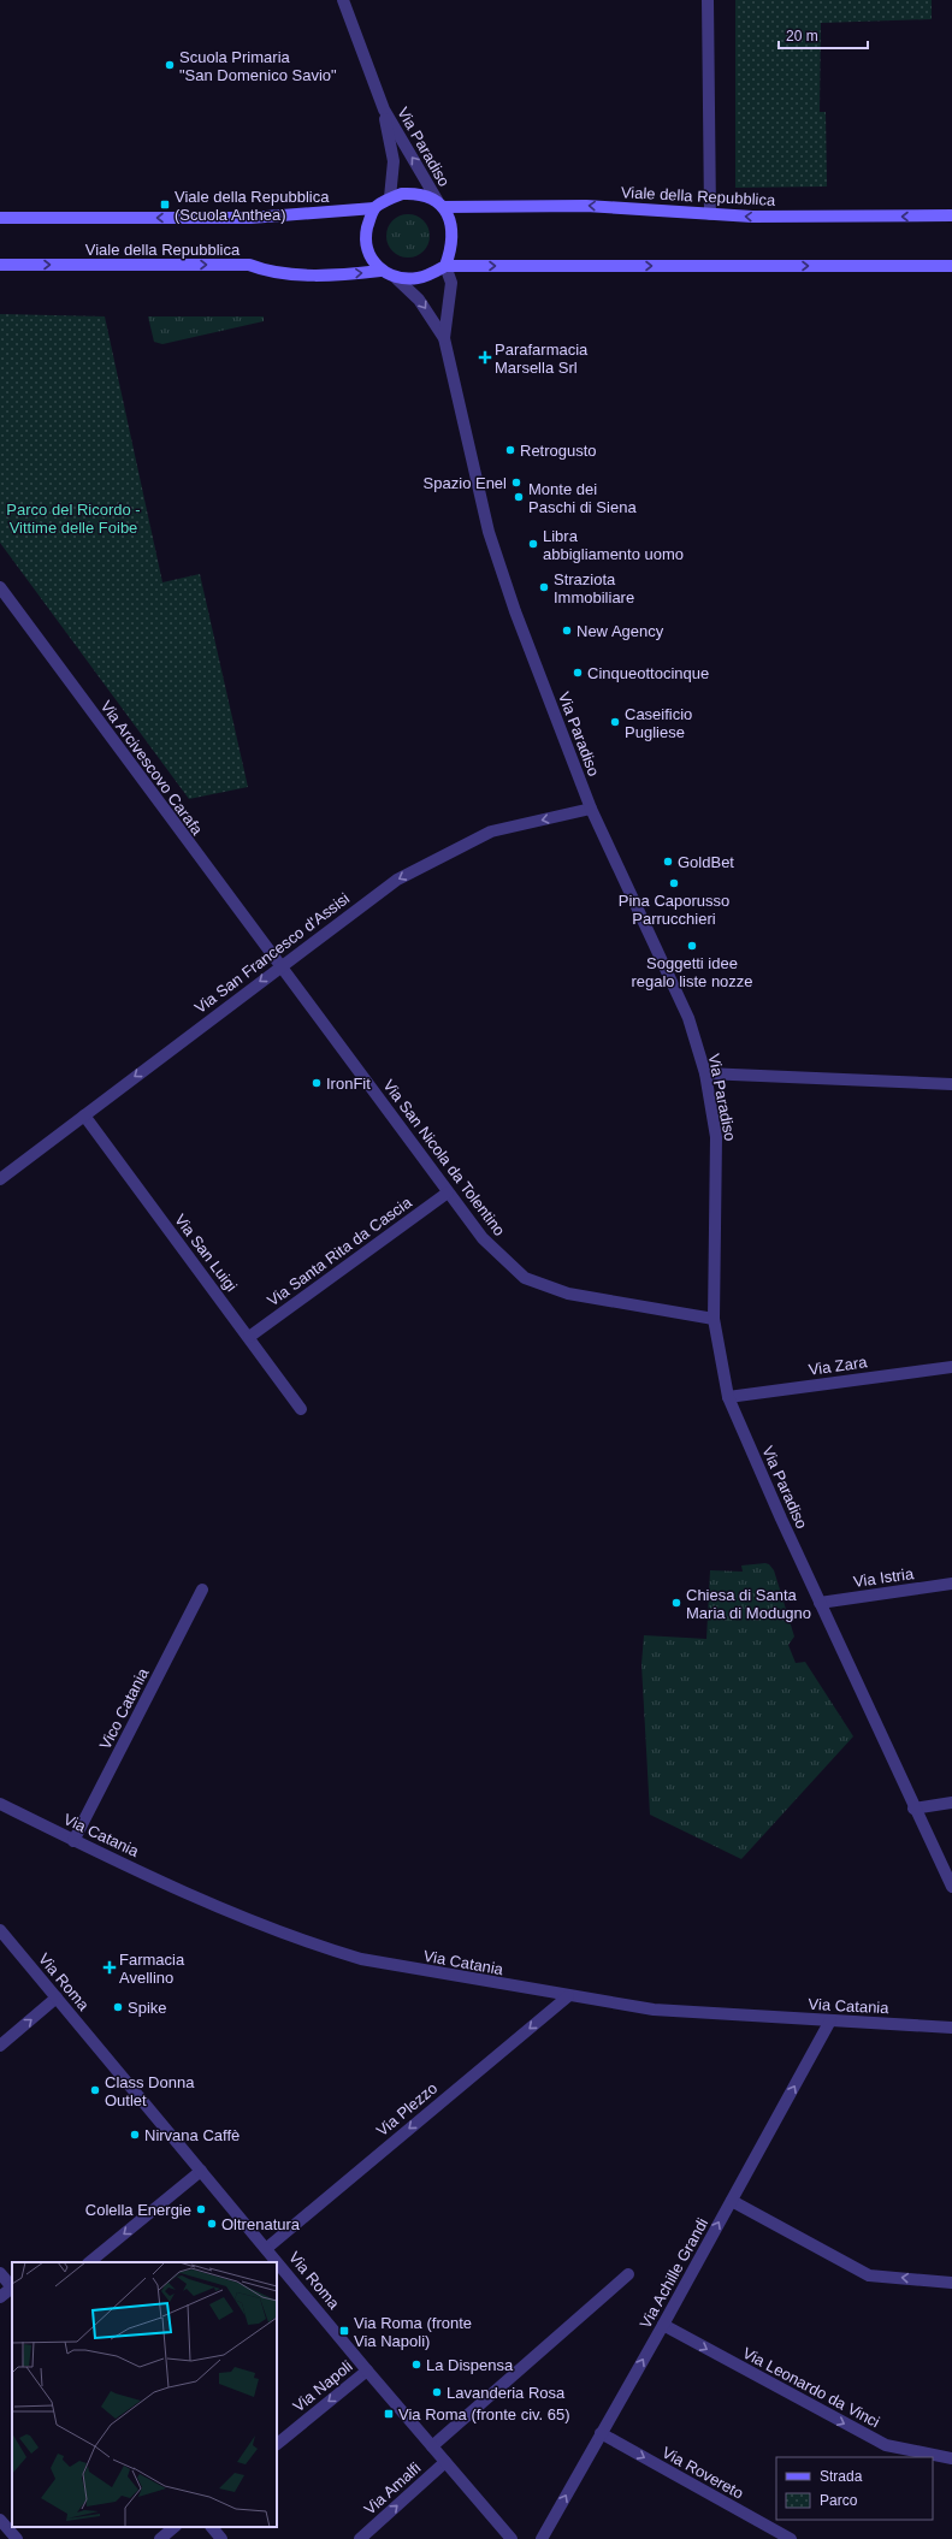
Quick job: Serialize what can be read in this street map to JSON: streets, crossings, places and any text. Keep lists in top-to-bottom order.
{
  "streets": {
    "main road": ["Viale della Repubblica"],
    "street": [
      "Via Paradiso",
      "Via Arcivescovo Carafa",
      "Via San Francesco d'Assisi",
      "Via San Nicola da Tolentino",
      "Via Santa Rita da Cascia",
      "Via San Luigi",
      "Via Zara",
      "Via Istria",
      "Vico Catania",
      "Via Catania",
      "Via Roma",
      "Via Plezzo",
      "Via Achille Grandi",
      "Via Napoli",
      "Via Leonardo da Vinci",
      "Via Rovereto",
      "Via Amalfi"
    ]
  },
  "crossings": [
    ["Via Paradiso", "Viale della Repubblica"],
    ["Via Paradiso", "Via San Francesco d'Assisi"],
    ["Via Paradiso", "Via San Nicola da Tolentino"],
    ["Via Paradiso", "Via Zara"],
    ["Via Paradiso", "Via Istria"],
    ["Via Arcivescovo Carafa", "Via San Francesco d'Assisi"],
    ["Via Arcivescovo Carafa", "Via San Nicola da Tolentino"],
    ["Via San Francesco d'Assisi", "Via San Nicola da Tolentino"],
    ["Via San Francesco d'Assisi", "Via San Luigi"],
    ["Via San Nicola da Tolentino", "Via Santa Rita da Cascia"],
    ["Via Santa Rita da Cascia", "Via San Luigi"],
    ["Vico Catania", "Via Catania"],
    ["Via Catania", "Via Plezzo"],
    ["Via Catania", "Via Achille Grandi"],
    ["Via Roma", "Via Plezzo"],
    ["Via Roma", "Via Napoli"],
    ["Via Roma", "Via Amalfi"],
    ["Via Achille Grandi", "Via Leonardo da Vinci"],
    ["Via Achille Grandi", "Via Rovereto"]
  ],
  "one_way": [
    "Via San Francesco d'Assisi",
    "Via Plezzo",
    "Via Achille Grandi",
    "Via Napoli",
    "Via Leonardo da Vinci",
    "Via Rovereto",
    "Via Amalfi"
  ],
  "parks": ["Parco del Ricordo - Vittime delle Foibe"],
  "places": {
    "other": [
      "Scuola Primaria \"San Domenico Savio\"",
      "Retrogusto",
      "Spazio Enel",
      "Monte dei Paschi di Siena",
      "Libra abbigliamento uomo",
      "Straziota Immobiliare",
      "New Agency",
      "Cinqueottocinque",
      "Caseificio Pugliese",
      "GoldBet",
      "Pina Caporusso Parrucchieri",
      "Soggetti idee regalo liste nozze",
      "IronFit",
      "Chiesa di Santa Maria di Modugno",
      "Spike",
      "Class Donna Outlet",
      "Nirvana Caffè",
      "Colella Energie",
      "Oltrenatura",
      "La Dispensa",
      "Lavanderia Rosa"
    ],
    "transit": ["Viale della Repubblica (Scuola Anthea)", "Via Roma (fronte Via Napoli)", "Via Roma (fronte civ. 65)"],
    "health": ["Parafarmacia Marsella Srl", "Farmacia Avellino"]
  },
  "legend": ["Strada", "Parco"],
  "scale_bar": "20 m"
}
